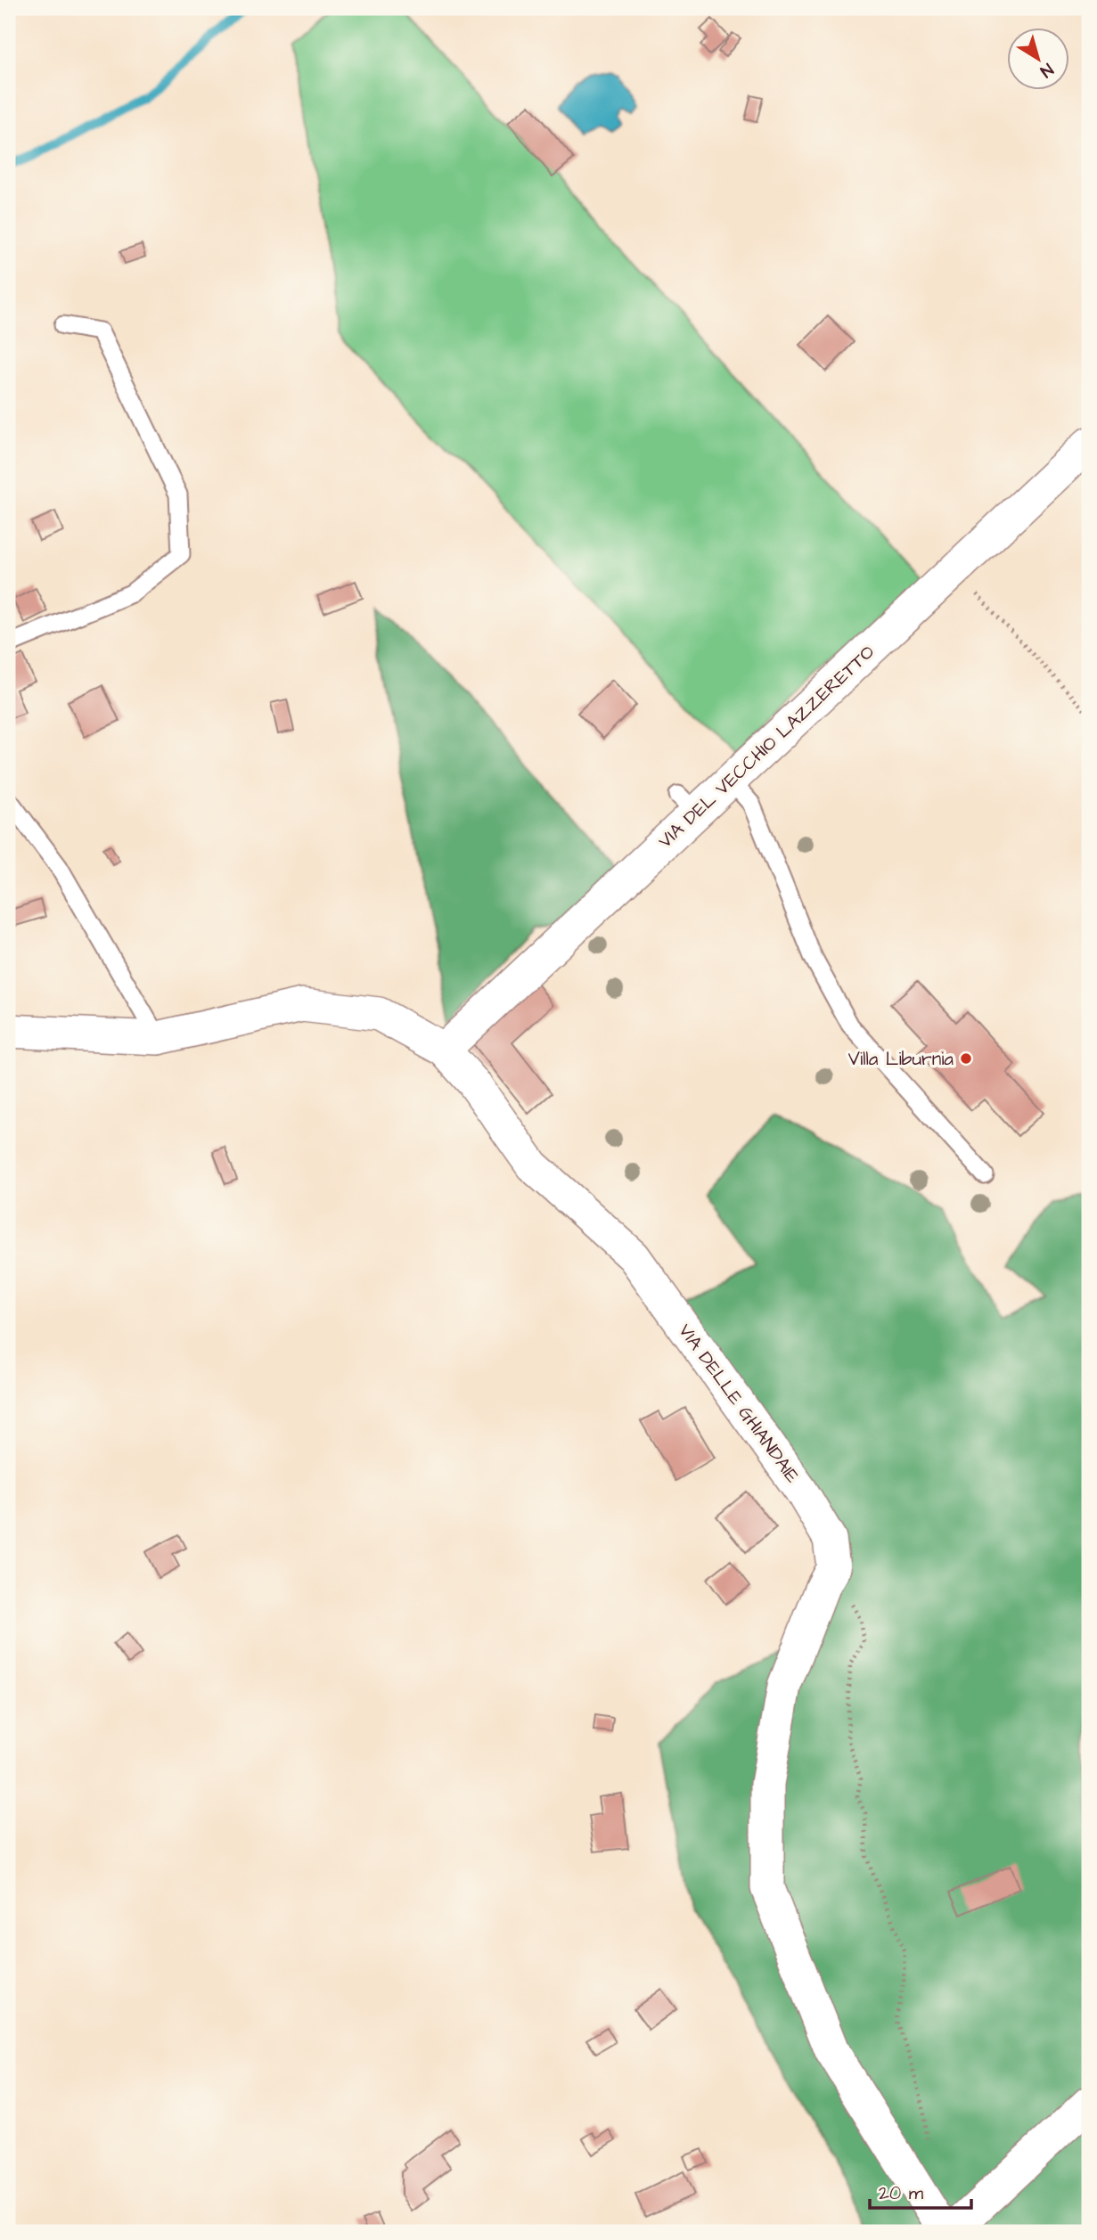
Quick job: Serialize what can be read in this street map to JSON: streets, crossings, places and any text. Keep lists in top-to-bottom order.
{
  "streets": {
    "street": ["VIA DEL VECCHIO LAZZERETTO", "VIA DELLE GHIANDAIE"]
  },
  "crossings": [
    ["VIA DEL VECCHIO LAZZERETTO", "VIA DELLE GHIANDAIE"]
  ],
  "places": ["Villa Liburnia"],
  "scale_bar": "20 m",
  "north": "bottom right"
}
